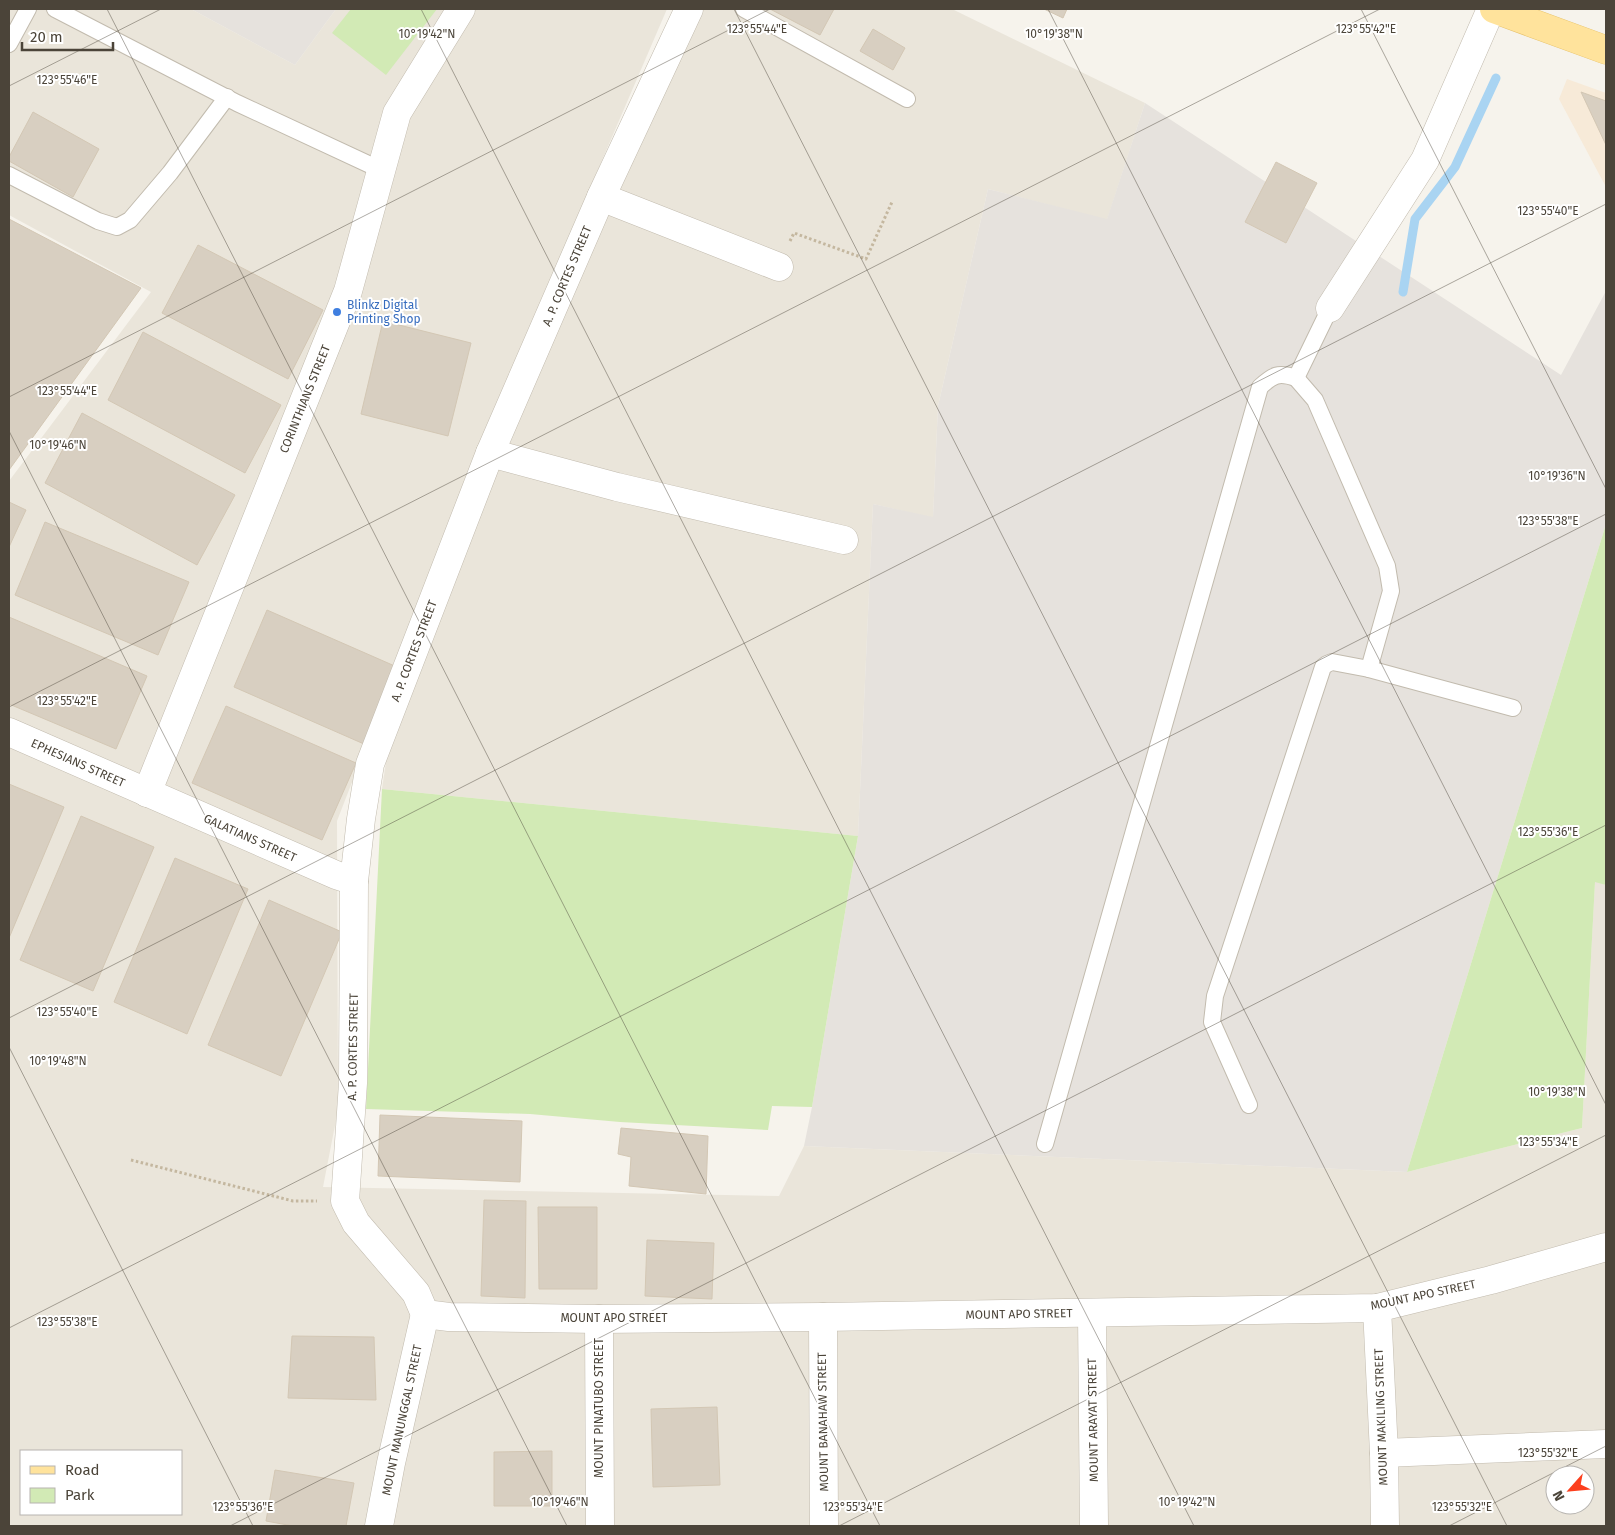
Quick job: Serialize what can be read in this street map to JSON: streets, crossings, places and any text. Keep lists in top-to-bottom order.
{
  "streets": {
    "street": [
      "A. P. CORTES STREET",
      "CORINTHIANS STREET",
      "EPHESIANS STREET",
      "GALATIANS STREET",
      "MOUNT APO STREET",
      "MOUNT PINATUBO STREET",
      "MOUNT MAKILING STREET",
      "MOUNT MANUNGGAL STREET",
      "MOUNT ARAYAT STREET",
      "MOUNT BANAHAW STREET"
    ]
  },
  "crossings": [
    ["A. P. CORTES STREET", "GALATIANS STREET"],
    ["CORINTHIANS STREET", "EPHESIANS STREET"],
    ["CORINTHIANS STREET", "GALATIANS STREET"],
    ["EPHESIANS STREET", "GALATIANS STREET"],
    ["MOUNT APO STREET", "MOUNT PINATUBO STREET"],
    ["MOUNT APO STREET", "MOUNT MAKILING STREET"],
    ["MOUNT APO STREET", "MOUNT MANUNGGAL STREET"],
    ["MOUNT APO STREET", "MOUNT ARAYAT STREET"],
    ["MOUNT APO STREET", "MOUNT BANAHAW STREET"]
  ],
  "places": ["Blinkz Digital Printing Shop"],
  "legend": ["Road", "Park"],
  "scale_bar": "20 m",
  "north": "bottom left",
  "coordinates": [
    "123°55'44\"E",
    "123°55'42\"E",
    "10°19'42\"N",
    "10°19'38\"N",
    "123°55'46\"E",
    "123°55'40\"E",
    "10°19'46\"N",
    "10°19'36\"N",
    "123°55'38\"E",
    "123°55'36\"E",
    "10°19'48\"N",
    "123°55'34\"E",
    "123°55'32\"E"
  ]
}
